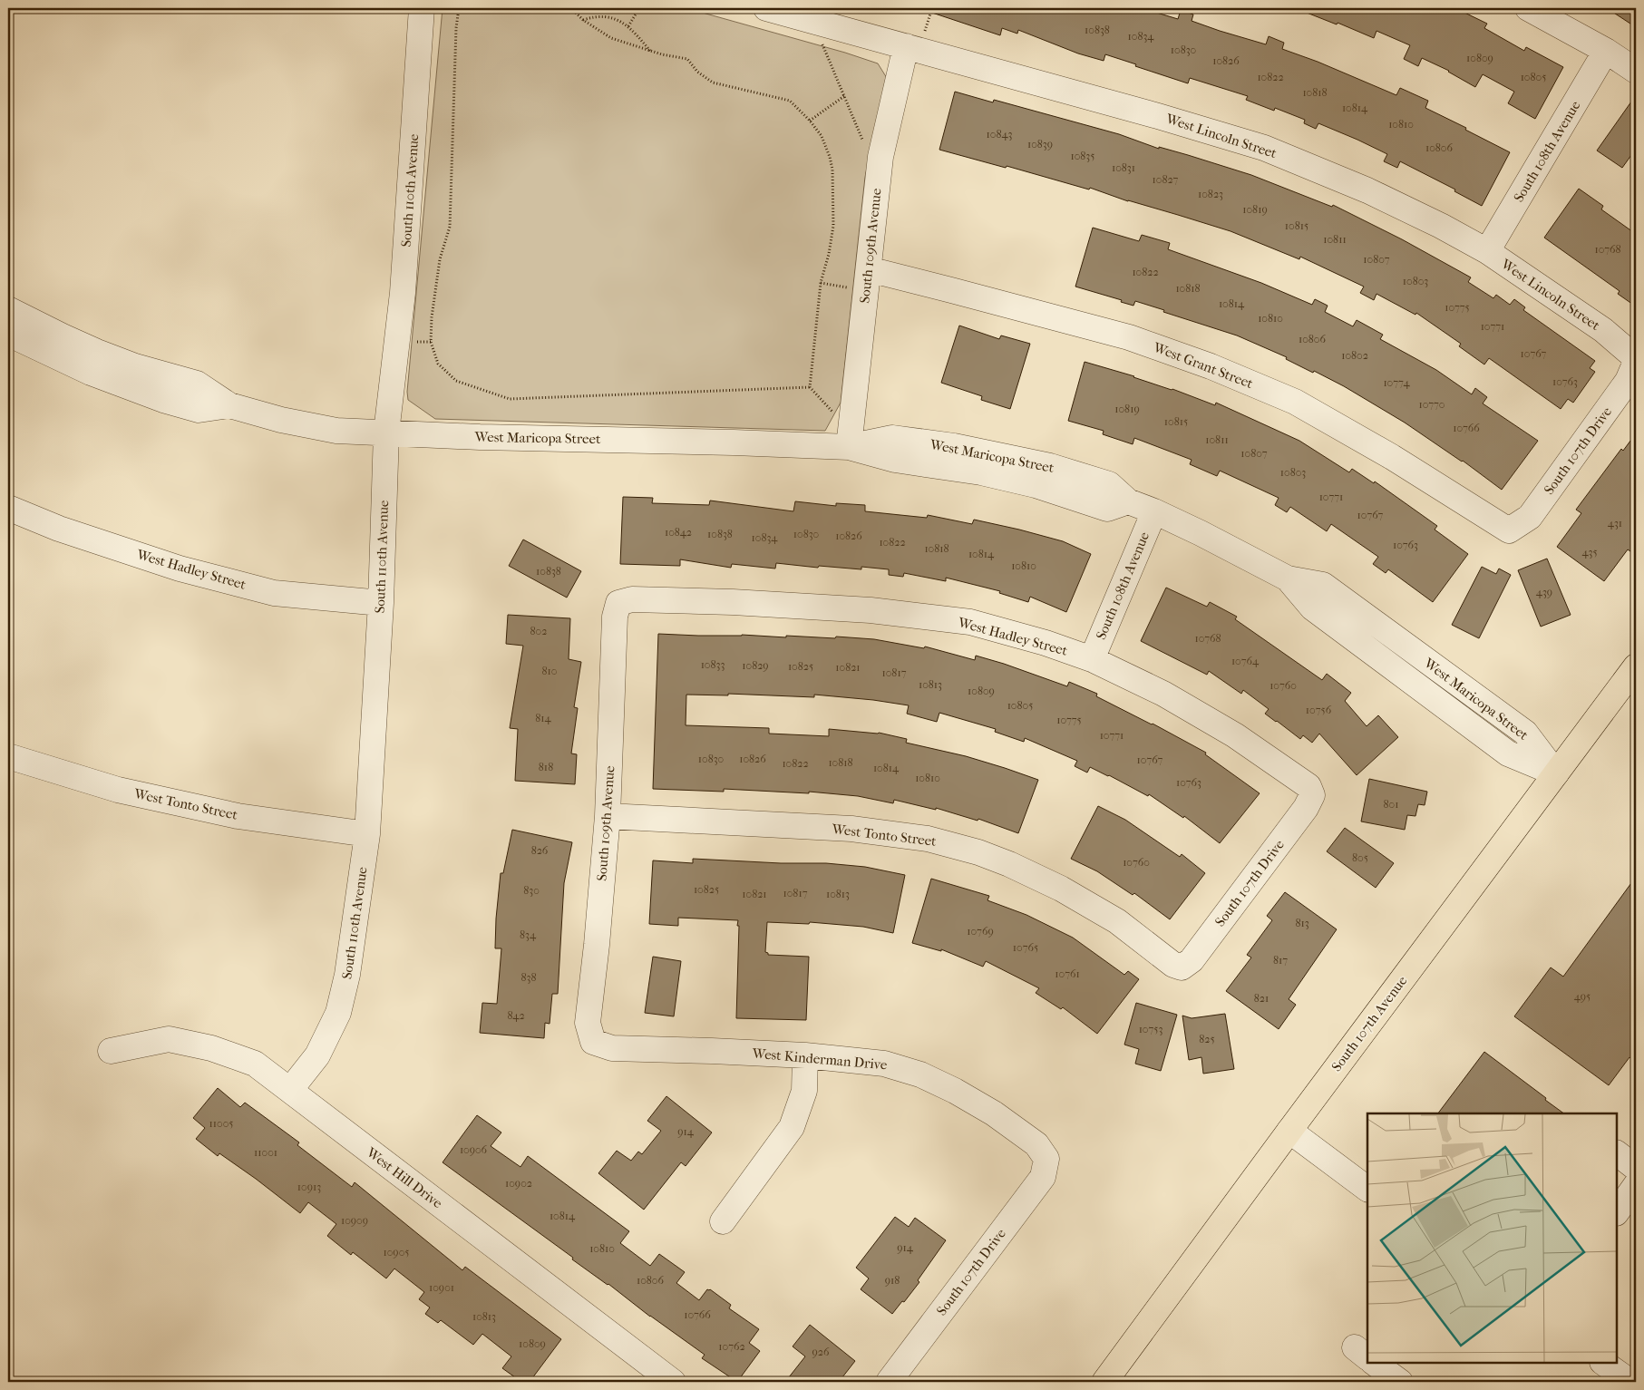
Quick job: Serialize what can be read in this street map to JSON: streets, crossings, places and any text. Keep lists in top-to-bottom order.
{
  "streets": {
    "main road": ["South 107th Avenue"],
    "street": [
      "West Lincoln Street",
      "South 108th Avenue",
      "South 110th Avenue",
      "South 109th Avenue",
      "West Grant Street",
      "West Maricopa Street",
      "South 107th Drive",
      "West Hadley Street",
      "West Tonto Street",
      "West Kinderman Drive",
      "West Hill Drive"
    ]
  },
  "crossings": [
    ["West Lincoln Street", "South 108th Avenue"],
    ["West Lincoln Street", "South 109th Avenue"],
    ["South 108th Avenue", "West Maricopa Street"],
    ["South 108th Avenue", "West Hadley Street"],
    ["South 110th Avenue", "West Maricopa Street"],
    ["South 110th Avenue", "West Hadley Street"],
    ["South 110th Avenue", "West Tonto Street"],
    ["South 110th Avenue", "West Hill Drive"],
    ["South 109th Avenue", "West Grant Street"],
    ["South 109th Avenue", "West Maricopa Street"],
    ["South 109th Avenue", "West Hadley Street"],
    ["South 109th Avenue", "West Tonto Street"],
    ["South 109th Avenue", "West Kinderman Drive"],
    ["West Grant Street", "South 107th Drive"],
    ["West Maricopa Street", "South 107th Avenue"],
    ["South 107th Drive", "West Hadley Street"],
    ["South 107th Drive", "West Tonto Street"],
    ["South 107th Drive", "West Kinderman Drive"]
  ],
  "house_numbers": [
    "10838",
    "10834",
    "10830",
    "10809",
    "10826",
    "10822",
    "10805",
    "10818",
    "10814",
    "10810",
    "10843",
    "10839",
    "10806",
    "10835",
    "10831",
    "10827",
    "10823",
    "10819",
    "10815",
    "10811",
    "10768",
    "10807",
    "10822",
    "10803",
    "10818",
    "10814",
    "10775",
    "10810",
    "10771",
    "10806",
    "10767",
    "10802",
    "10763",
    "10774",
    "10770",
    "10819",
    "10815",
    "10766",
    "10811",
    "10807",
    "10803",
    "10771",
    "10767",
    "431",
    "10842",
    "10838",
    "10830",
    "10826",
    "10834",
    "10822",
    "10763",
    "10818",
    "435",
    "10814",
    "10810",
    "10838",
    "439",
    "802",
    "10768",
    "10764",
    "10833",
    "10829",
    "10825",
    "10821",
    "810",
    "10817",
    "10813",
    "10760",
    "10809",
    "10805",
    "10756",
    "814",
    "10775",
    "10771",
    "10830",
    "10826",
    "10767",
    "10818",
    "10822",
    "818",
    "10814",
    "10810",
    "10763",
    "801",
    "826",
    "805",
    "10760",
    "10825",
    "830",
    "10817",
    "10821",
    "10813",
    "813",
    "10769",
    "834",
    "10765",
    "817",
    "10761",
    "838",
    "495",
    "821",
    "842",
    "10753",
    "825",
    "11005",
    "914",
    "10906",
    "11001",
    "10902",
    "10913",
    "10814",
    "10909",
    "914",
    "10810",
    "10905",
    "10806",
    "918",
    "10901",
    "10766",
    "10813",
    "10809",
    "10762",
    "926"
  ]
}
